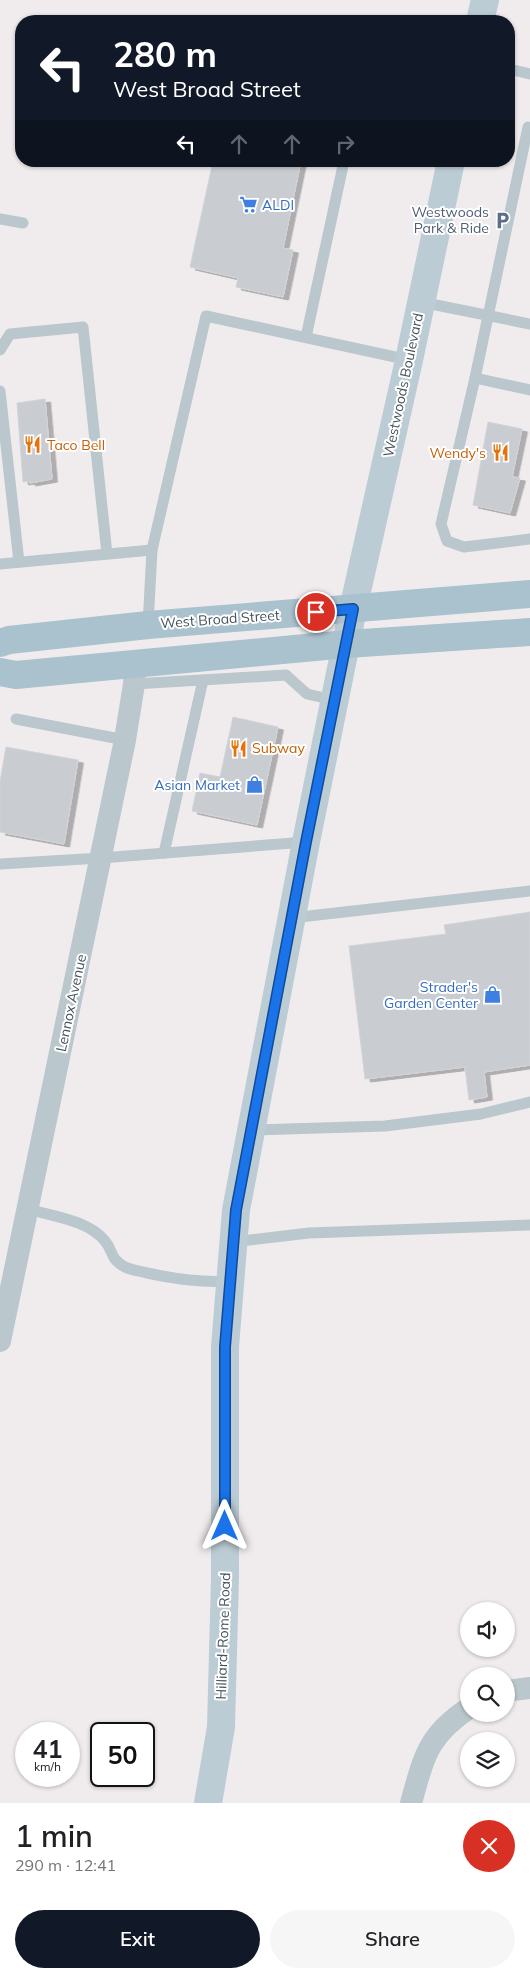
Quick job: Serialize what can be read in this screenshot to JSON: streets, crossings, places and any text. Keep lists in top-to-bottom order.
{
  "streets": {
    "main road": ["Westwoods Boulevard", "West Broad Street", "Hilliard-Rome Road"],
    "street": ["Lennox Avenue"]
  },
  "crossings": [
    ["Westwoods Boulevard", "West Broad Street"],
    ["Westwoods Boulevard", "Hilliard-Rome Road"],
    ["West Broad Street", "Hilliard-Rome Road"]
  ],
  "places": {
    "supermarket": ["ALDI"],
    "parking": ["Westwoods Park & Ride"],
    "restaurant": ["Taco Bell", "Wendy's", "Subway"],
    "shop": ["Asian Market", "Strader's Garden Center"]
  },
  "page": {
    "turn": ["280 m", "West Broad Street"],
    "speed": "41 km/h",
    "limit": "50",
    "heading": ["1 min", "290 m · 12:41"],
    "buttons": ["Exit", "Share"]
  }
}
